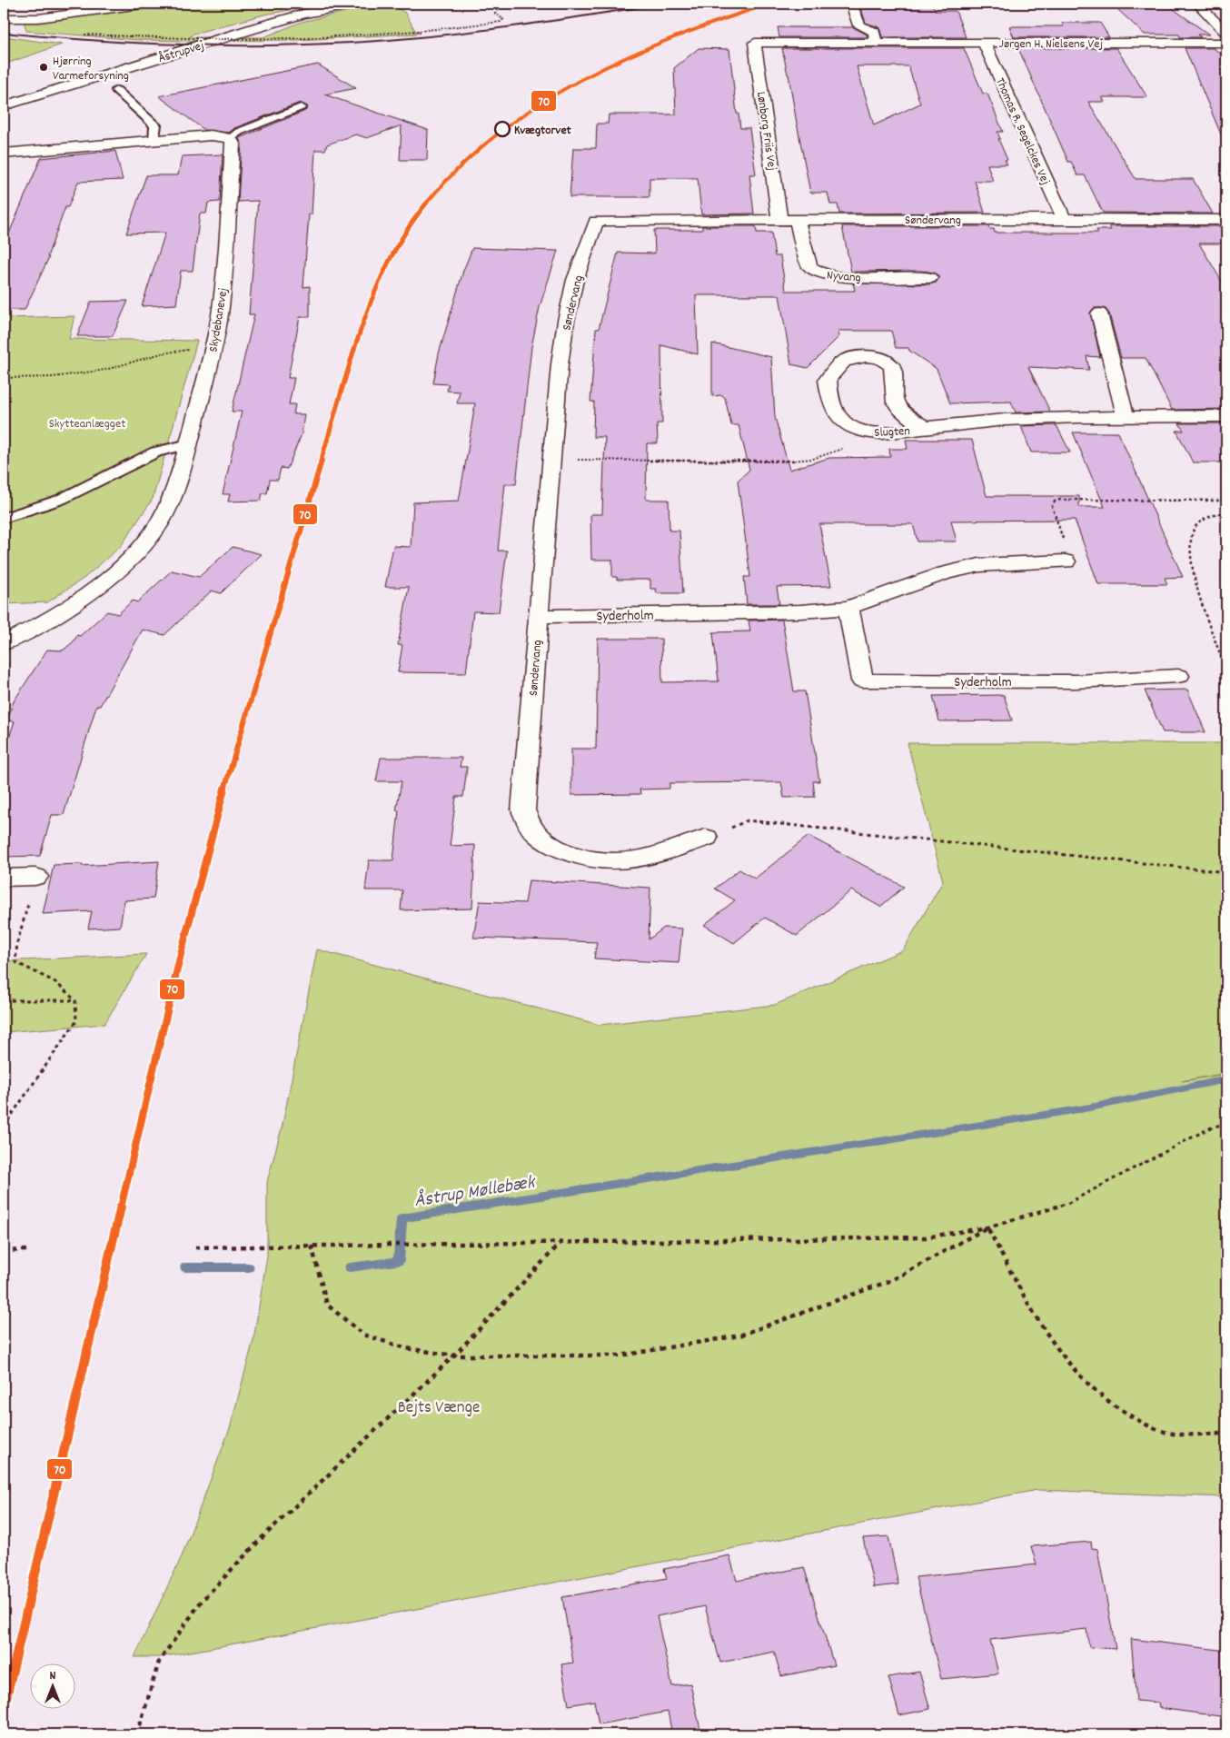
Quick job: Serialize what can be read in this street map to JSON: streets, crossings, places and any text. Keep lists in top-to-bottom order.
{
  "streets": {
    "street": [
      "Jørgen H. Nielsens Vej",
      "Åstrupvej",
      "Lønborg Friis Vej",
      "Thomas R. Segelckes Vej",
      "Søndervang",
      "Nyvang",
      "Skydebanevej",
      "Slugten",
      "Syderholm"
    ]
  },
  "crossings": [
    ["Jørgen H. Nielsens Vej", "Lønborg Friis Vej"],
    ["Jørgen H. Nielsens Vej", "Thomas R. Segelckes Vej"],
    ["Lønborg Friis Vej", "Søndervang"],
    ["Lønborg Friis Vej", "Nyvang"],
    ["Thomas R. Segelckes Vej", "Søndervang"],
    ["Søndervang", "Nyvang"],
    ["Søndervang", "Syderholm"]
  ],
  "water": ["Åstrup Møllebæk"],
  "parks": ["Skytteanlægget", "Bejts Vænge"],
  "places": ["Hjørring Varmeforsyning", "Kvægtorvet"],
  "lines": ["transit line 70"],
  "north": "top"
}
